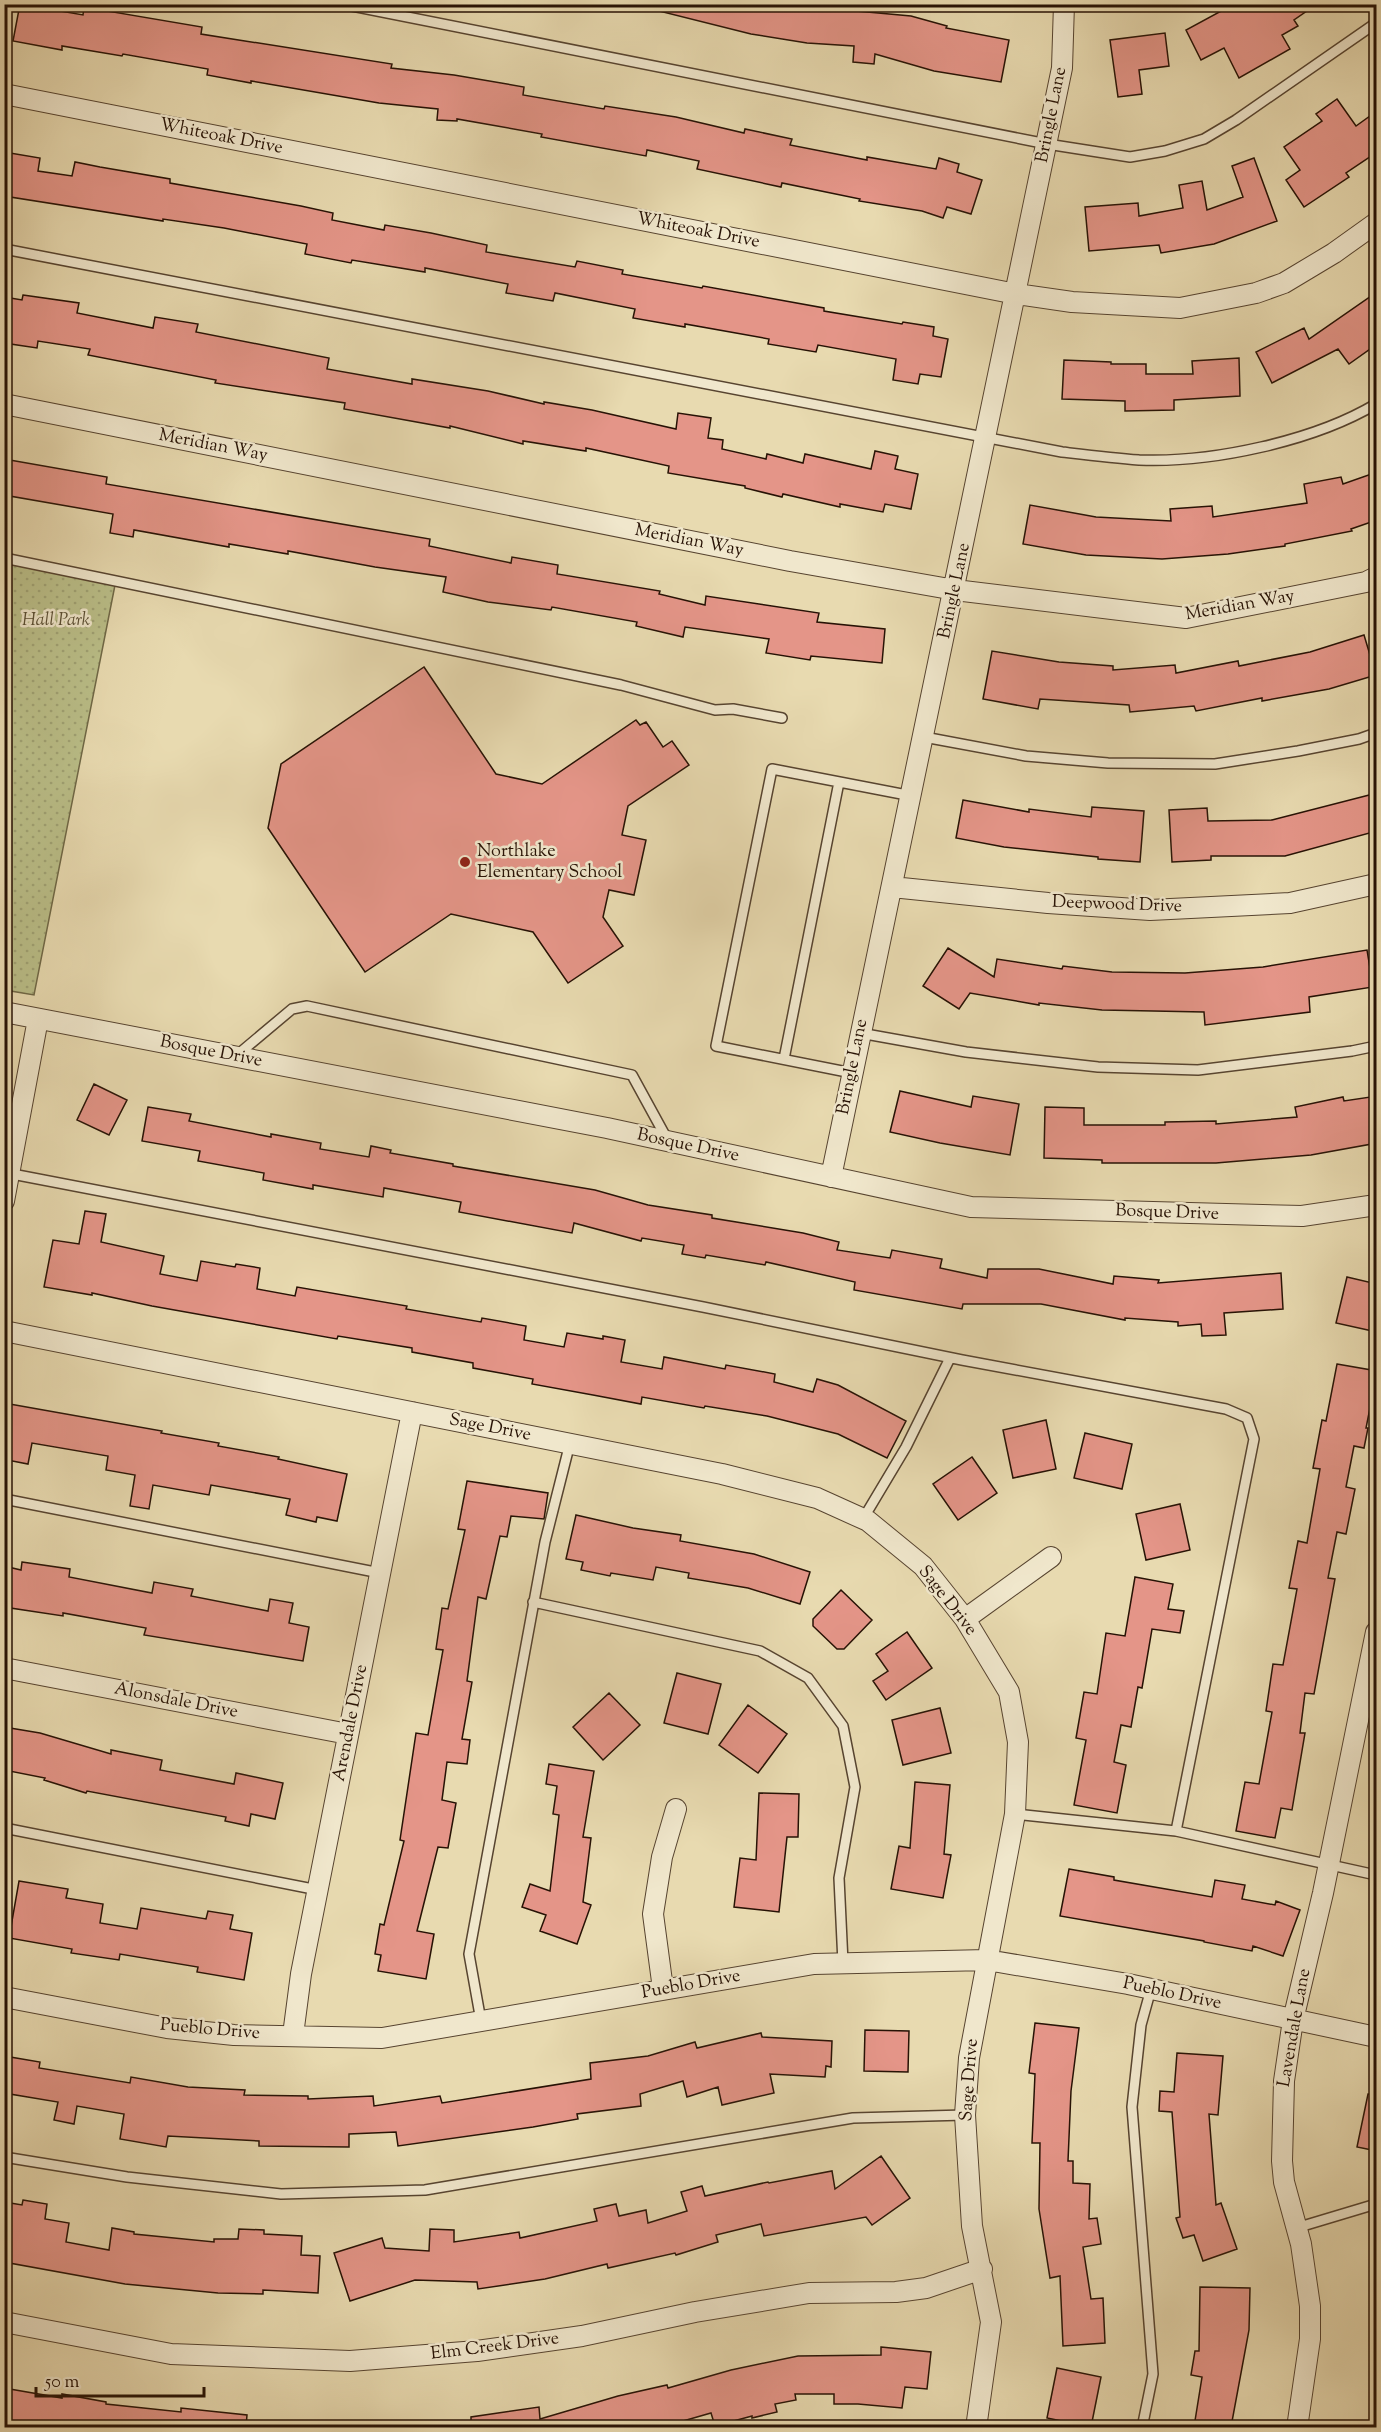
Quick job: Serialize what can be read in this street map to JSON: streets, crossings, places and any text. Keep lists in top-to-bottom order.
{
  "streets": {
    "street": [
      "Bringle Lane",
      "Whiteoak Drive",
      "Meridian Way",
      "Deepwood Drive",
      "Bosque Drive",
      "Sage Drive",
      "Alonsdale Drive",
      "Arendale Drive",
      "Pueblo Drive",
      "Lavendale Lane",
      "Elm Creek Drive"
    ]
  },
  "crossings": [
    ["Bringle Lane", "Whiteoak Drive"],
    ["Bringle Lane", "Meridian Way"],
    ["Bringle Lane", "Deepwood Drive"],
    ["Bringle Lane", "Bosque Drive"],
    ["Sage Drive", "Arendale Drive"],
    ["Sage Drive", "Pueblo Drive"],
    ["Sage Drive", "Elm Creek Drive"],
    ["Alonsdale Drive", "Arendale Drive"],
    ["Arendale Drive", "Pueblo Drive"],
    ["Pueblo Drive", "Lavendale Lane"]
  ],
  "parks": ["Hall Park"],
  "places": ["Northlake Elementary School"],
  "scale_bar": "50 m"
}
